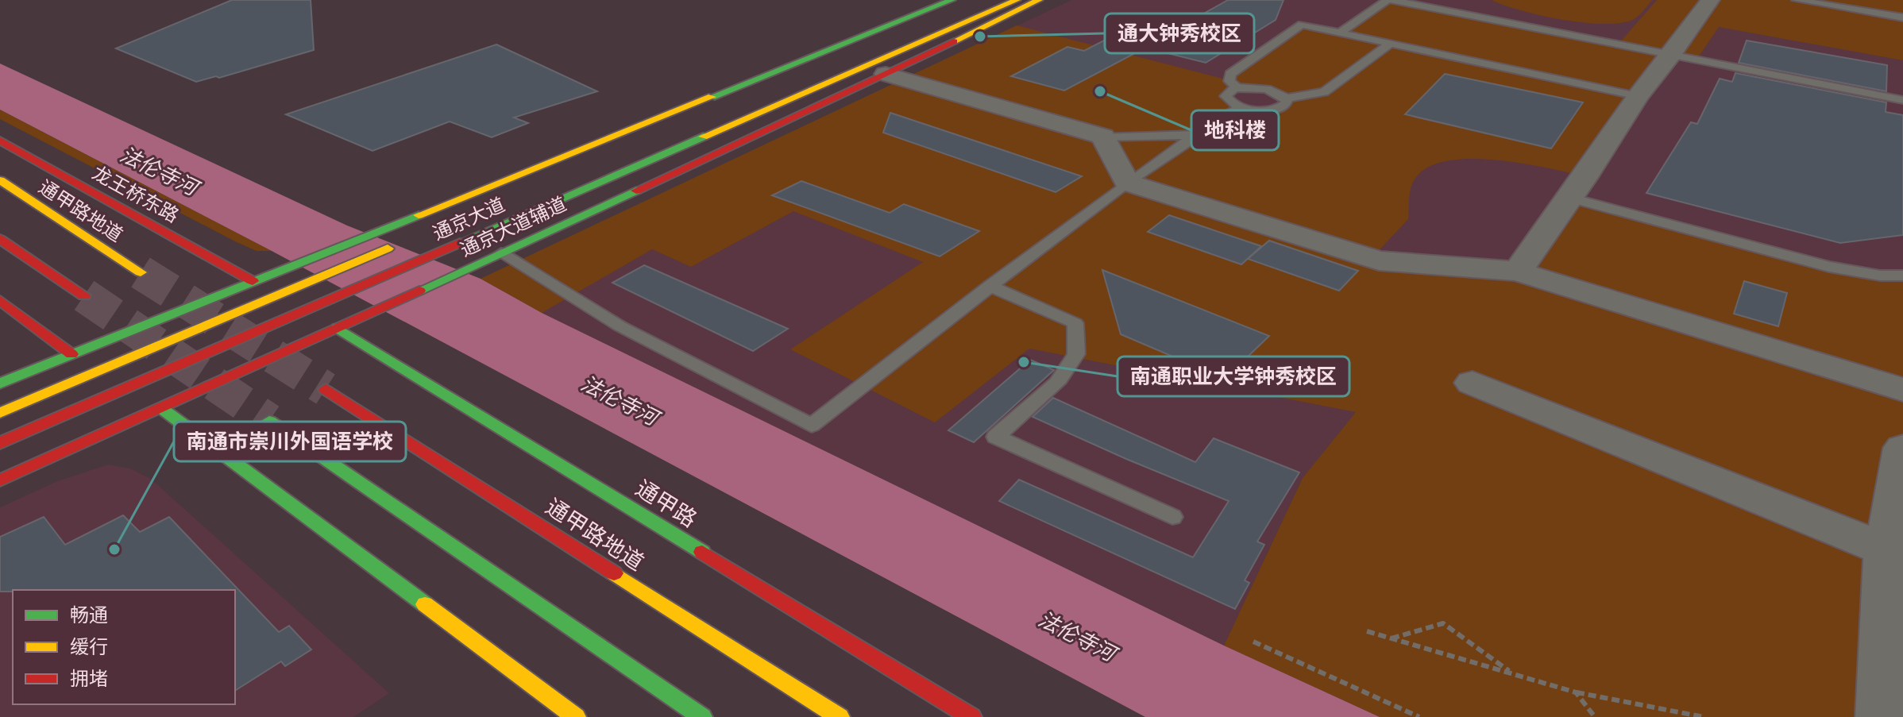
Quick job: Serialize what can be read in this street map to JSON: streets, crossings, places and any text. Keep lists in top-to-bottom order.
{
  "streets": {
    "main road": [
      "龙王桥东路",
      "通甲路地道",
      "通京大道",
      "通京大道辅道",
      "通甲路"
    ]
  },
  "crossings": [
    ["通京大道辅道", "通甲路"]
  ],
  "water": ["法伦寺河"],
  "places": [
    "通大钟秀校区",
    "地科楼",
    "南通职业大学钟秀校区",
    "南通市崇川外国语学校"
  ],
  "legend": ["畅通", "缓行", "拥堵"]
}
